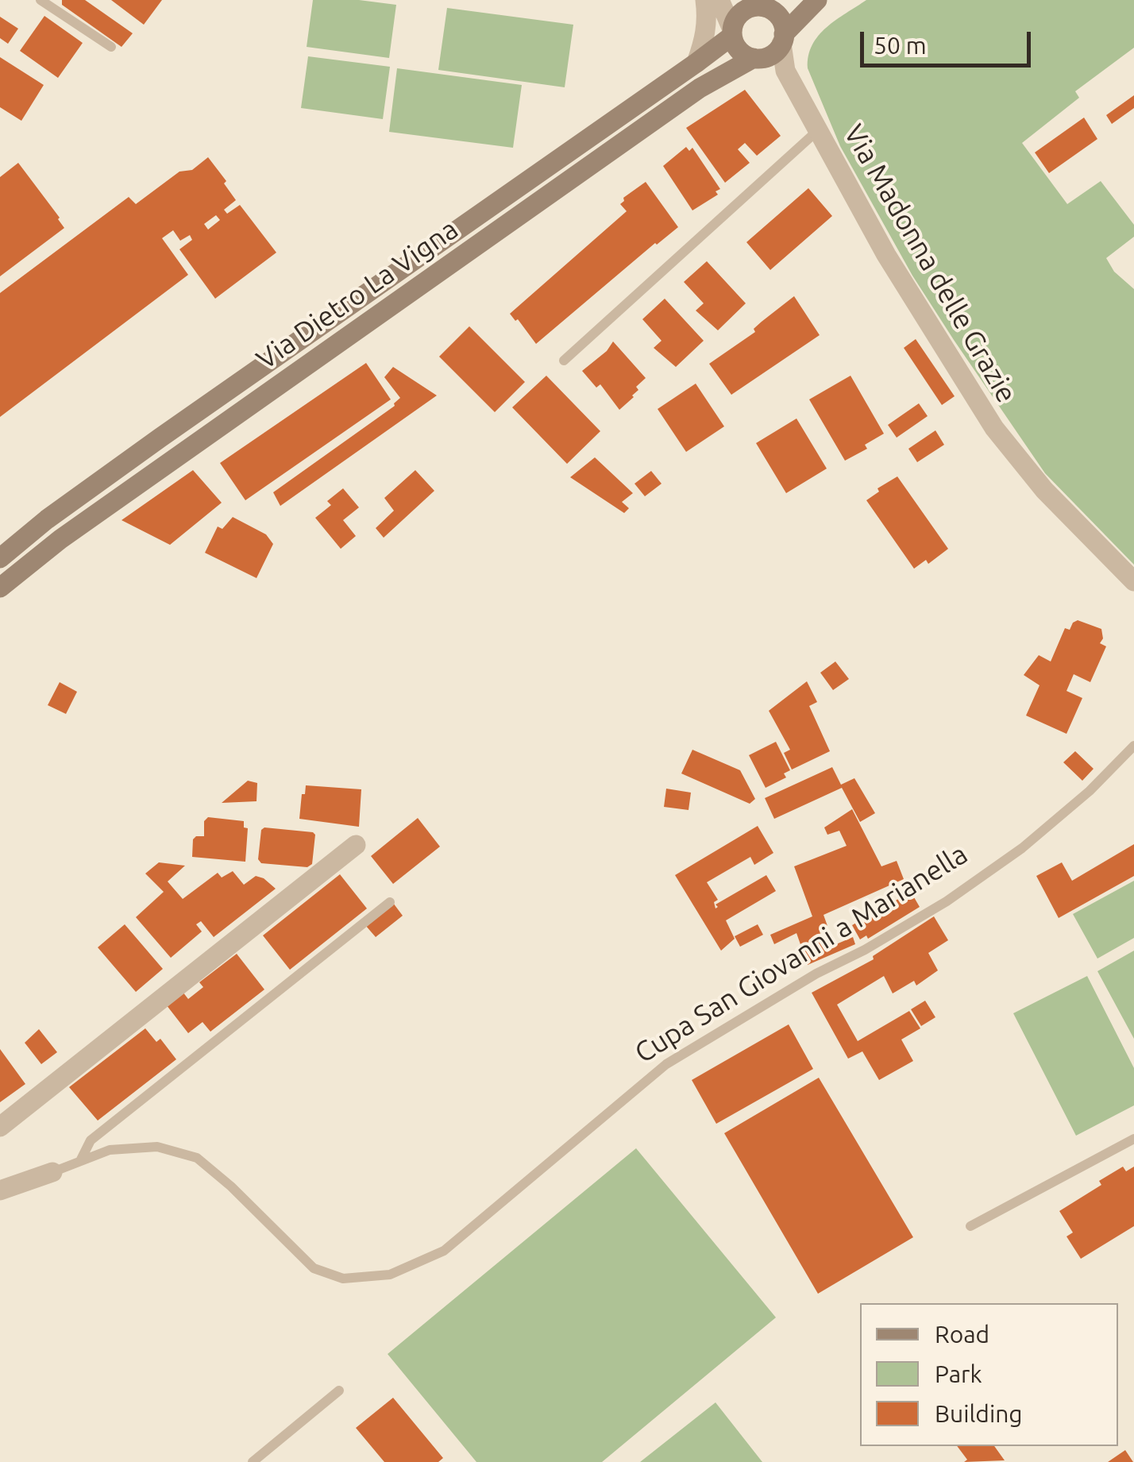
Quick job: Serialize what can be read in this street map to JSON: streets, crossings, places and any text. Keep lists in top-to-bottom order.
{
  "streets": {
    "street": ["Via Madonna delle Grazie", "Via Dietro La Vigna", "Cupa San Giovanni a Marianella"]
  },
  "crossings": [
    ["Via Madonna delle Grazie", "Via Dietro La Vigna"]
  ],
  "legend": ["Road", "Park", "Building"],
  "scale_bar": "50 m"
}
